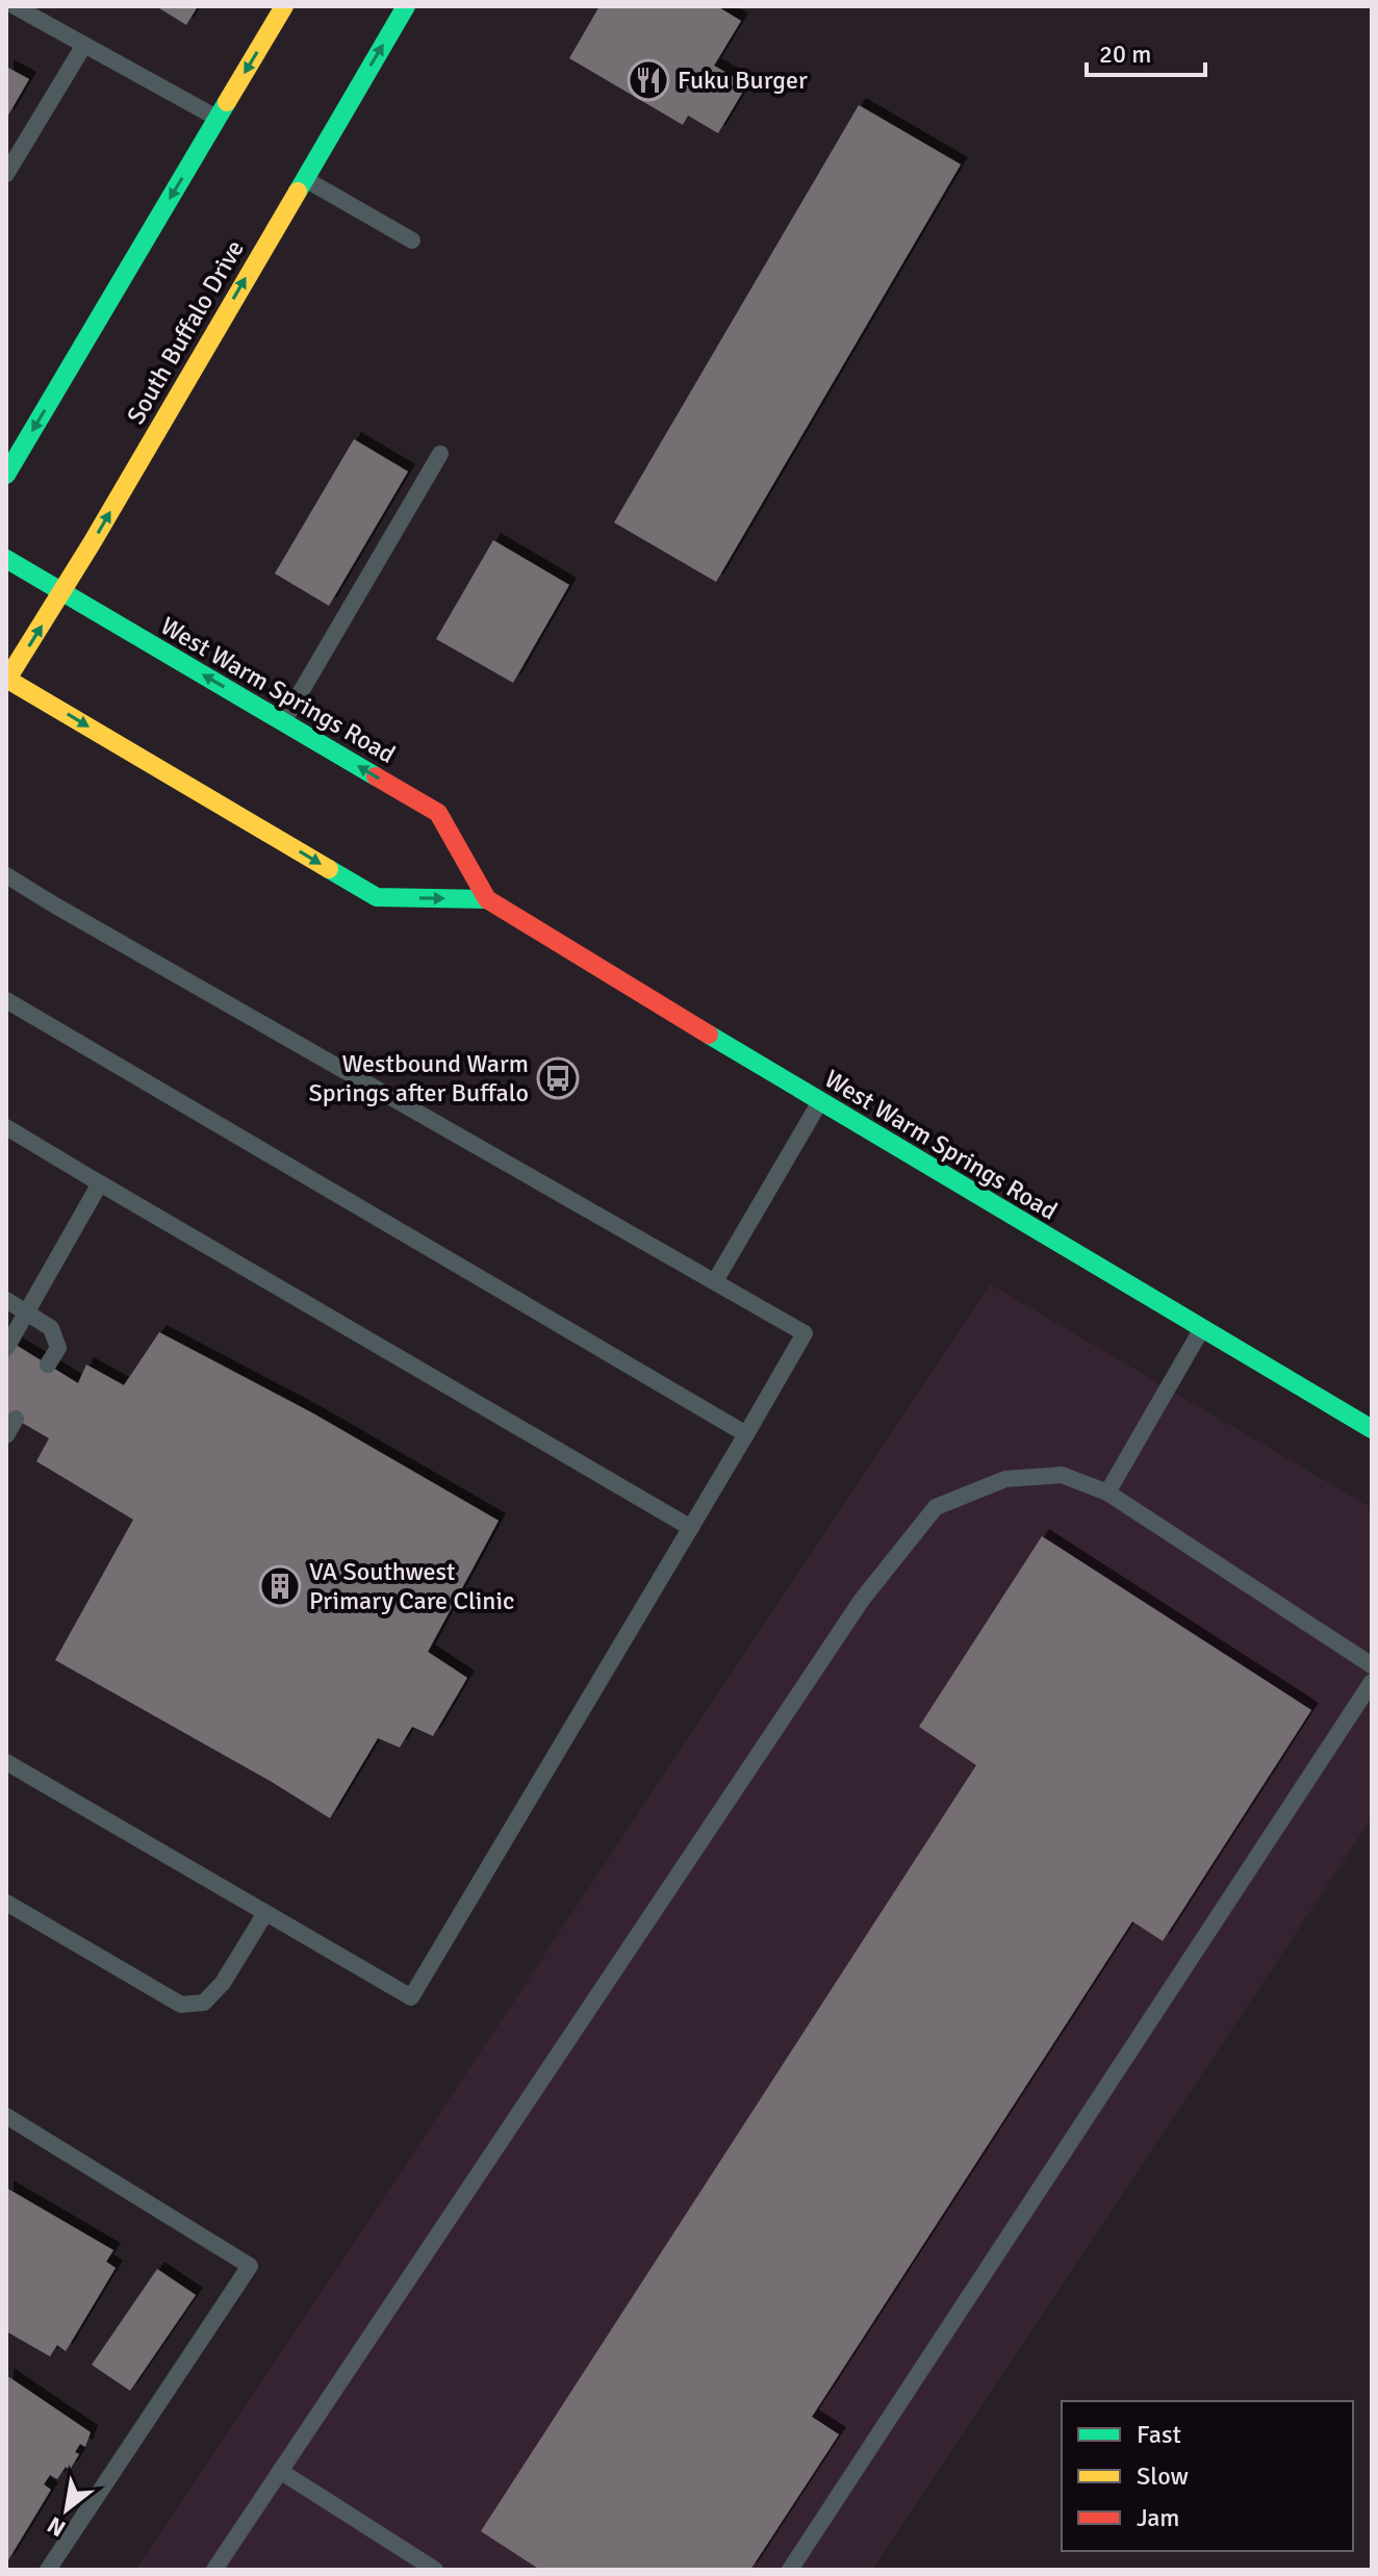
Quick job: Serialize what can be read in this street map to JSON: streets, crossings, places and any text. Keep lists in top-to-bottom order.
{
  "streets": {
    "main road": ["South Buffalo Drive", "West Warm Springs Road"]
  },
  "crossings": [
    ["South Buffalo Drive", "West Warm Springs Road"]
  ],
  "places": {
    "restaurant": ["Fuku Burger"],
    "bus stop": ["Westbound Warm Springs after Buffalo"],
    "building": ["VA Southwest Primary Care Clinic"]
  },
  "legend": ["Fast", "Slow", "Jam"],
  "scale_bar": "20 m",
  "north": "bottom left"
}
